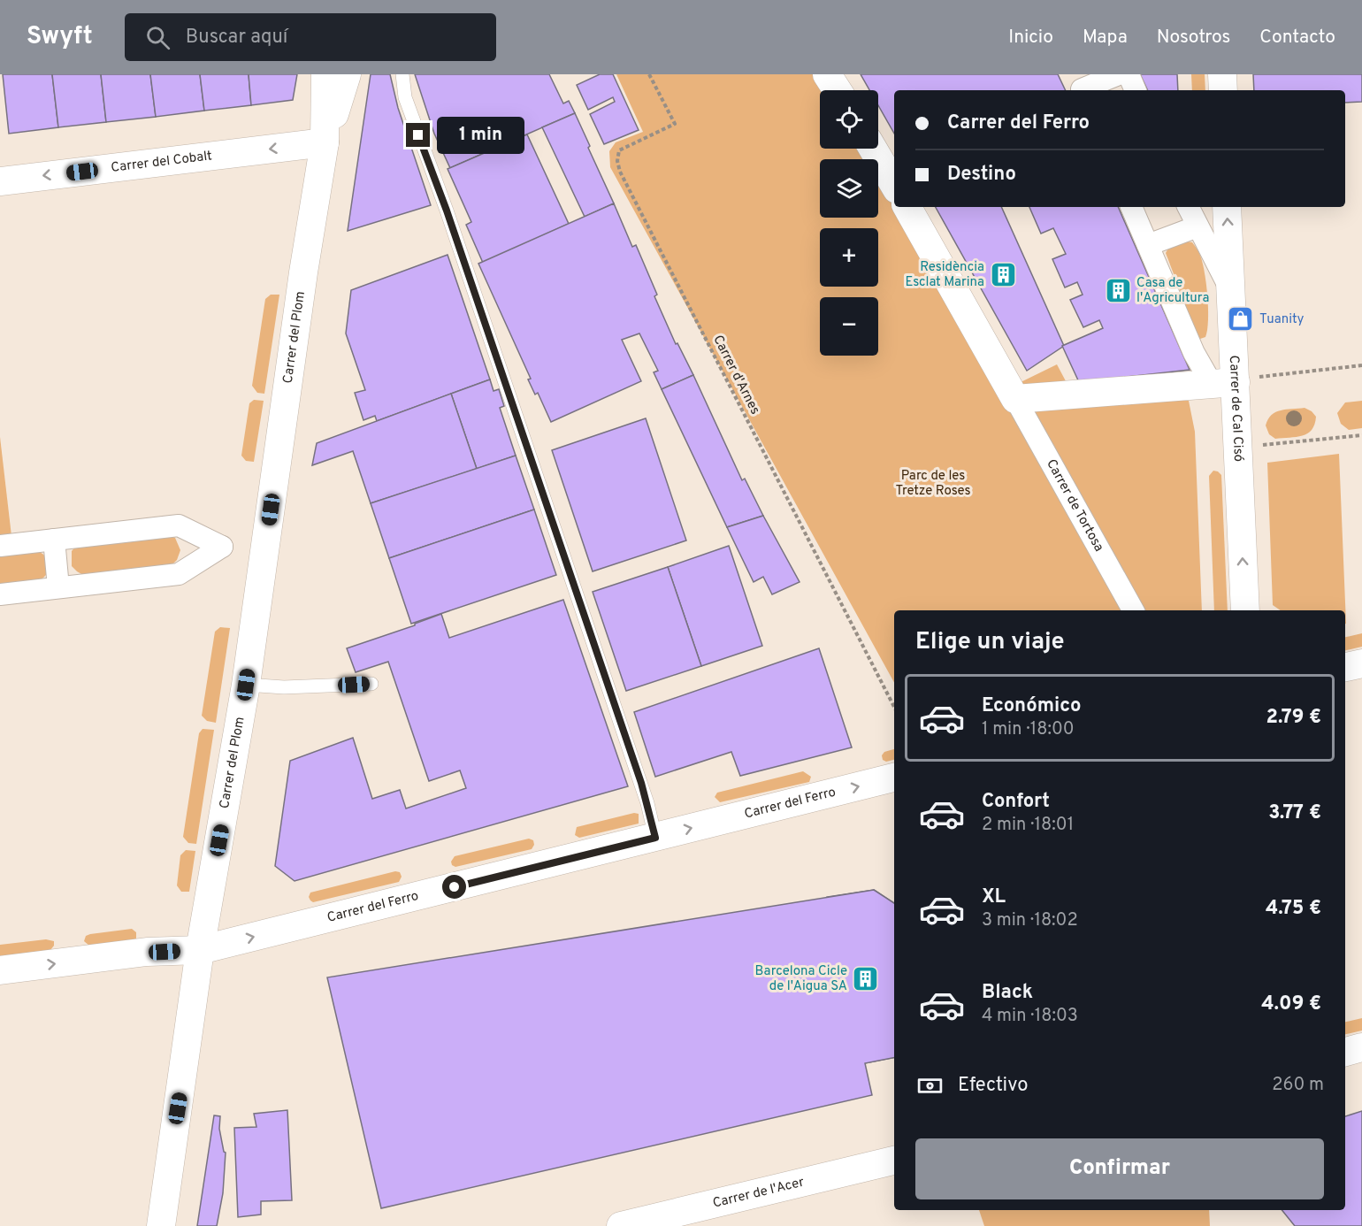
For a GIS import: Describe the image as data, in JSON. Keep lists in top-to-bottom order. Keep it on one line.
{"streets":{"street":["Carrer del Cobalt","Carrer del Plom","Carrer de Cal Cisó","Carrer de Tortosa","Carrer del Ferro","Carrer de l'Acer"],"path":["Carrer d'Arnes"]},"crossings":[["Carrer del Cobalt","Carrer del Plom"],["Carrer del Plom","Carrer del Ferro"]],"one_way":["Carrer del Cobalt","Carrer del Ferro"],"parks":["Parc de les Tretze Roses"],"places":{"building":["Residència Esclat Marina","Casa de l'Agricultura","Barcelona Cicle de l'Aigua SA"],"shop":["Tuanity"]},"page":{"header":"Swyft","search":"Buscar aquí","nav":["Inicio","Mapa","Nosotros","Contacto"],"map_buttons":["+","−"],"banner":["Carrer del Ferro","Destino"],"bubble":"1 min","heading":"Elige un viaje","list":[{"name":"Económico","note":"1 min · 18:00","value":"2.79 €"},{"name":"Confort","note":"2 min · 18:01","value":"3.77 €"},{"name":"XL","note":"3 min · 18:02","value":"4.75 €"},{"name":"Black","note":"4 min · 18:03","value":"4.09 €"}],"pay":["Efectivo","260 m"],"buttons":"Confirmar"}}
